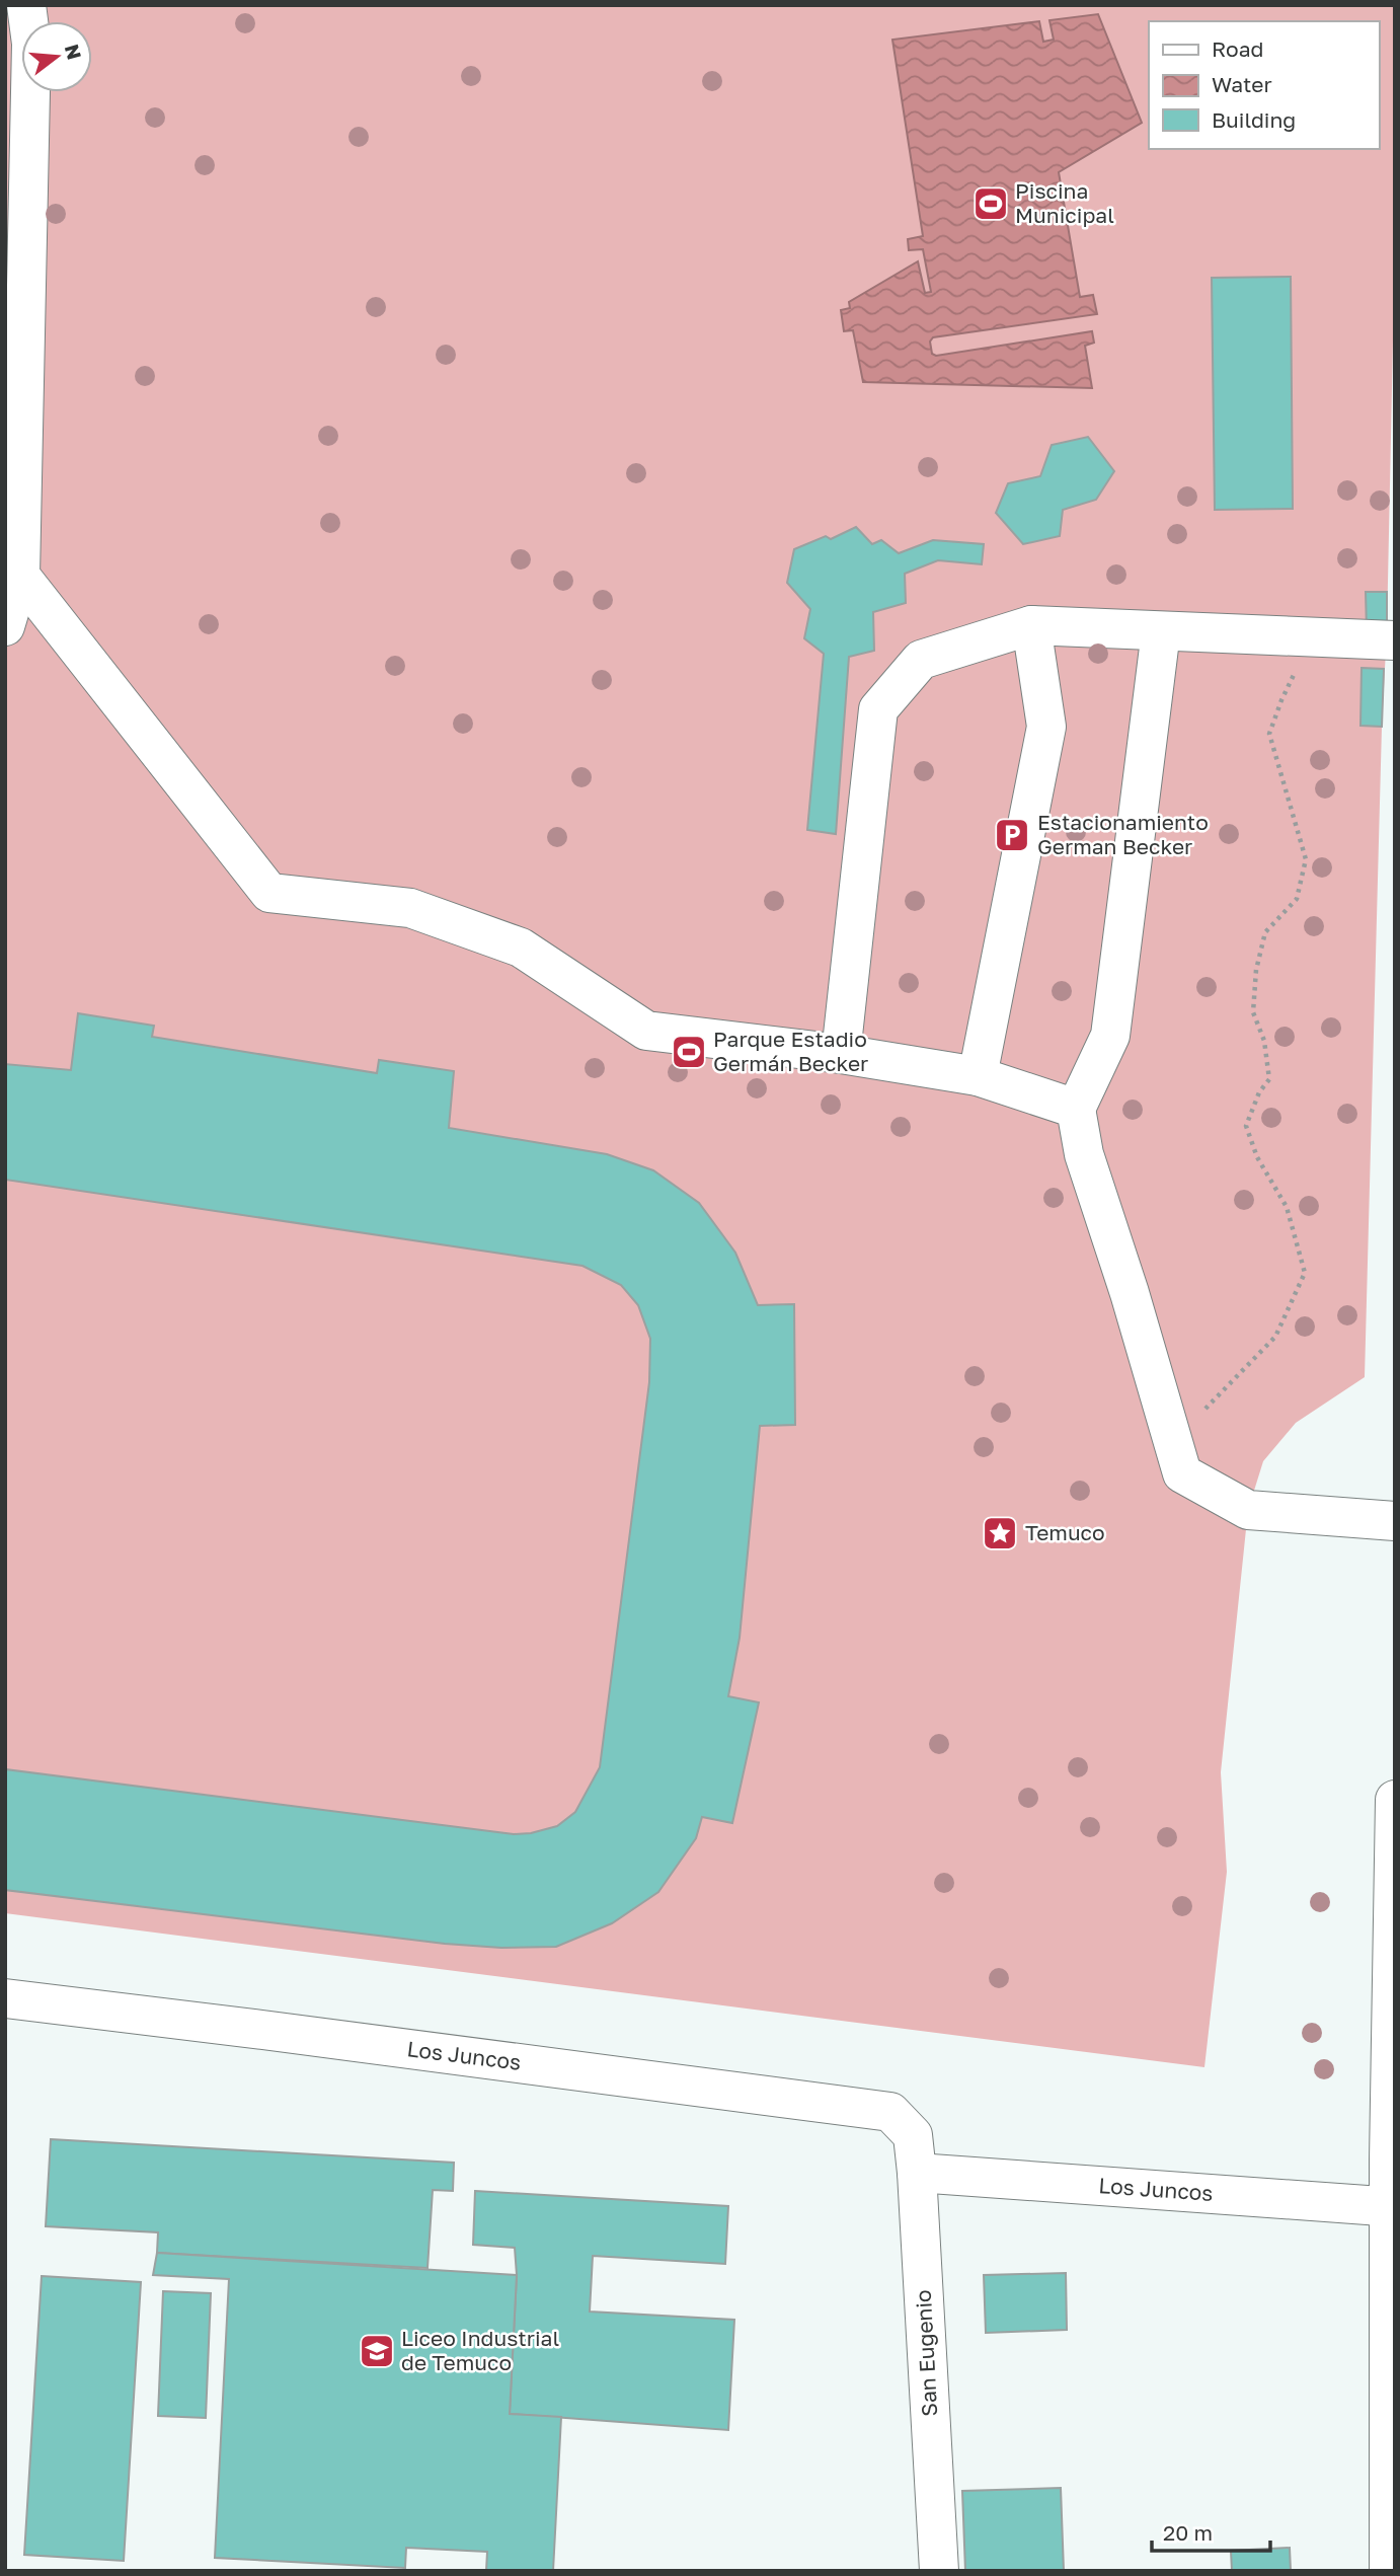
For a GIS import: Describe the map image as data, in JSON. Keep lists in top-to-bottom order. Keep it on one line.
{"streets":{"street":["Los Juncos","San Eugenio"]},"crossings":[["Los Juncos","San Eugenio"]],"places":{"sports":["Piscina Municipal","Parque Estadio Germán Becker"],"parking":["Estacionamiento German Becker"],"place":["Temuco"],"school or university":["Liceo Industrial de Temuco"]},"legend":["Road","Water","Building"],"scale_bar":"20 m","north":"right"}
